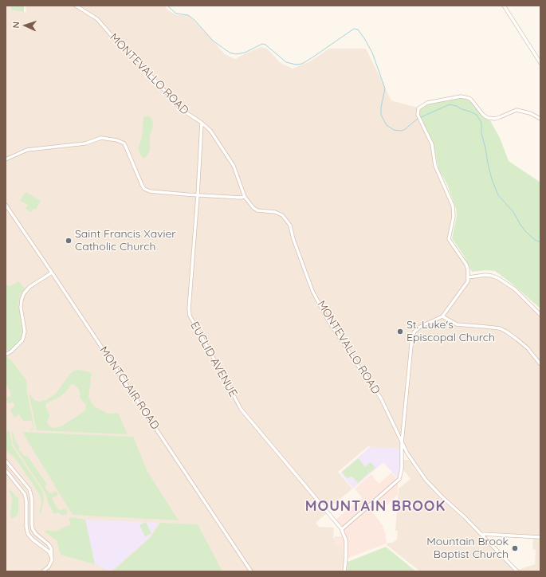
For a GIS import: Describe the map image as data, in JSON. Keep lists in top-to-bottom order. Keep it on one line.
{"streets":{"main road":["MONTEVALLO ROAD","EUCLID AVENUE","MONTCLAIR ROAD"]},"crossings":[["MONTEVALLO ROAD","EUCLID AVENUE"]],"districts":["MOUNTAIN BROOK"],"places":["Saint Francis Xavier Catholic Church","St. Luke's Episcopal Church","Mountain Brook Baptist Church"],"north":"left"}
